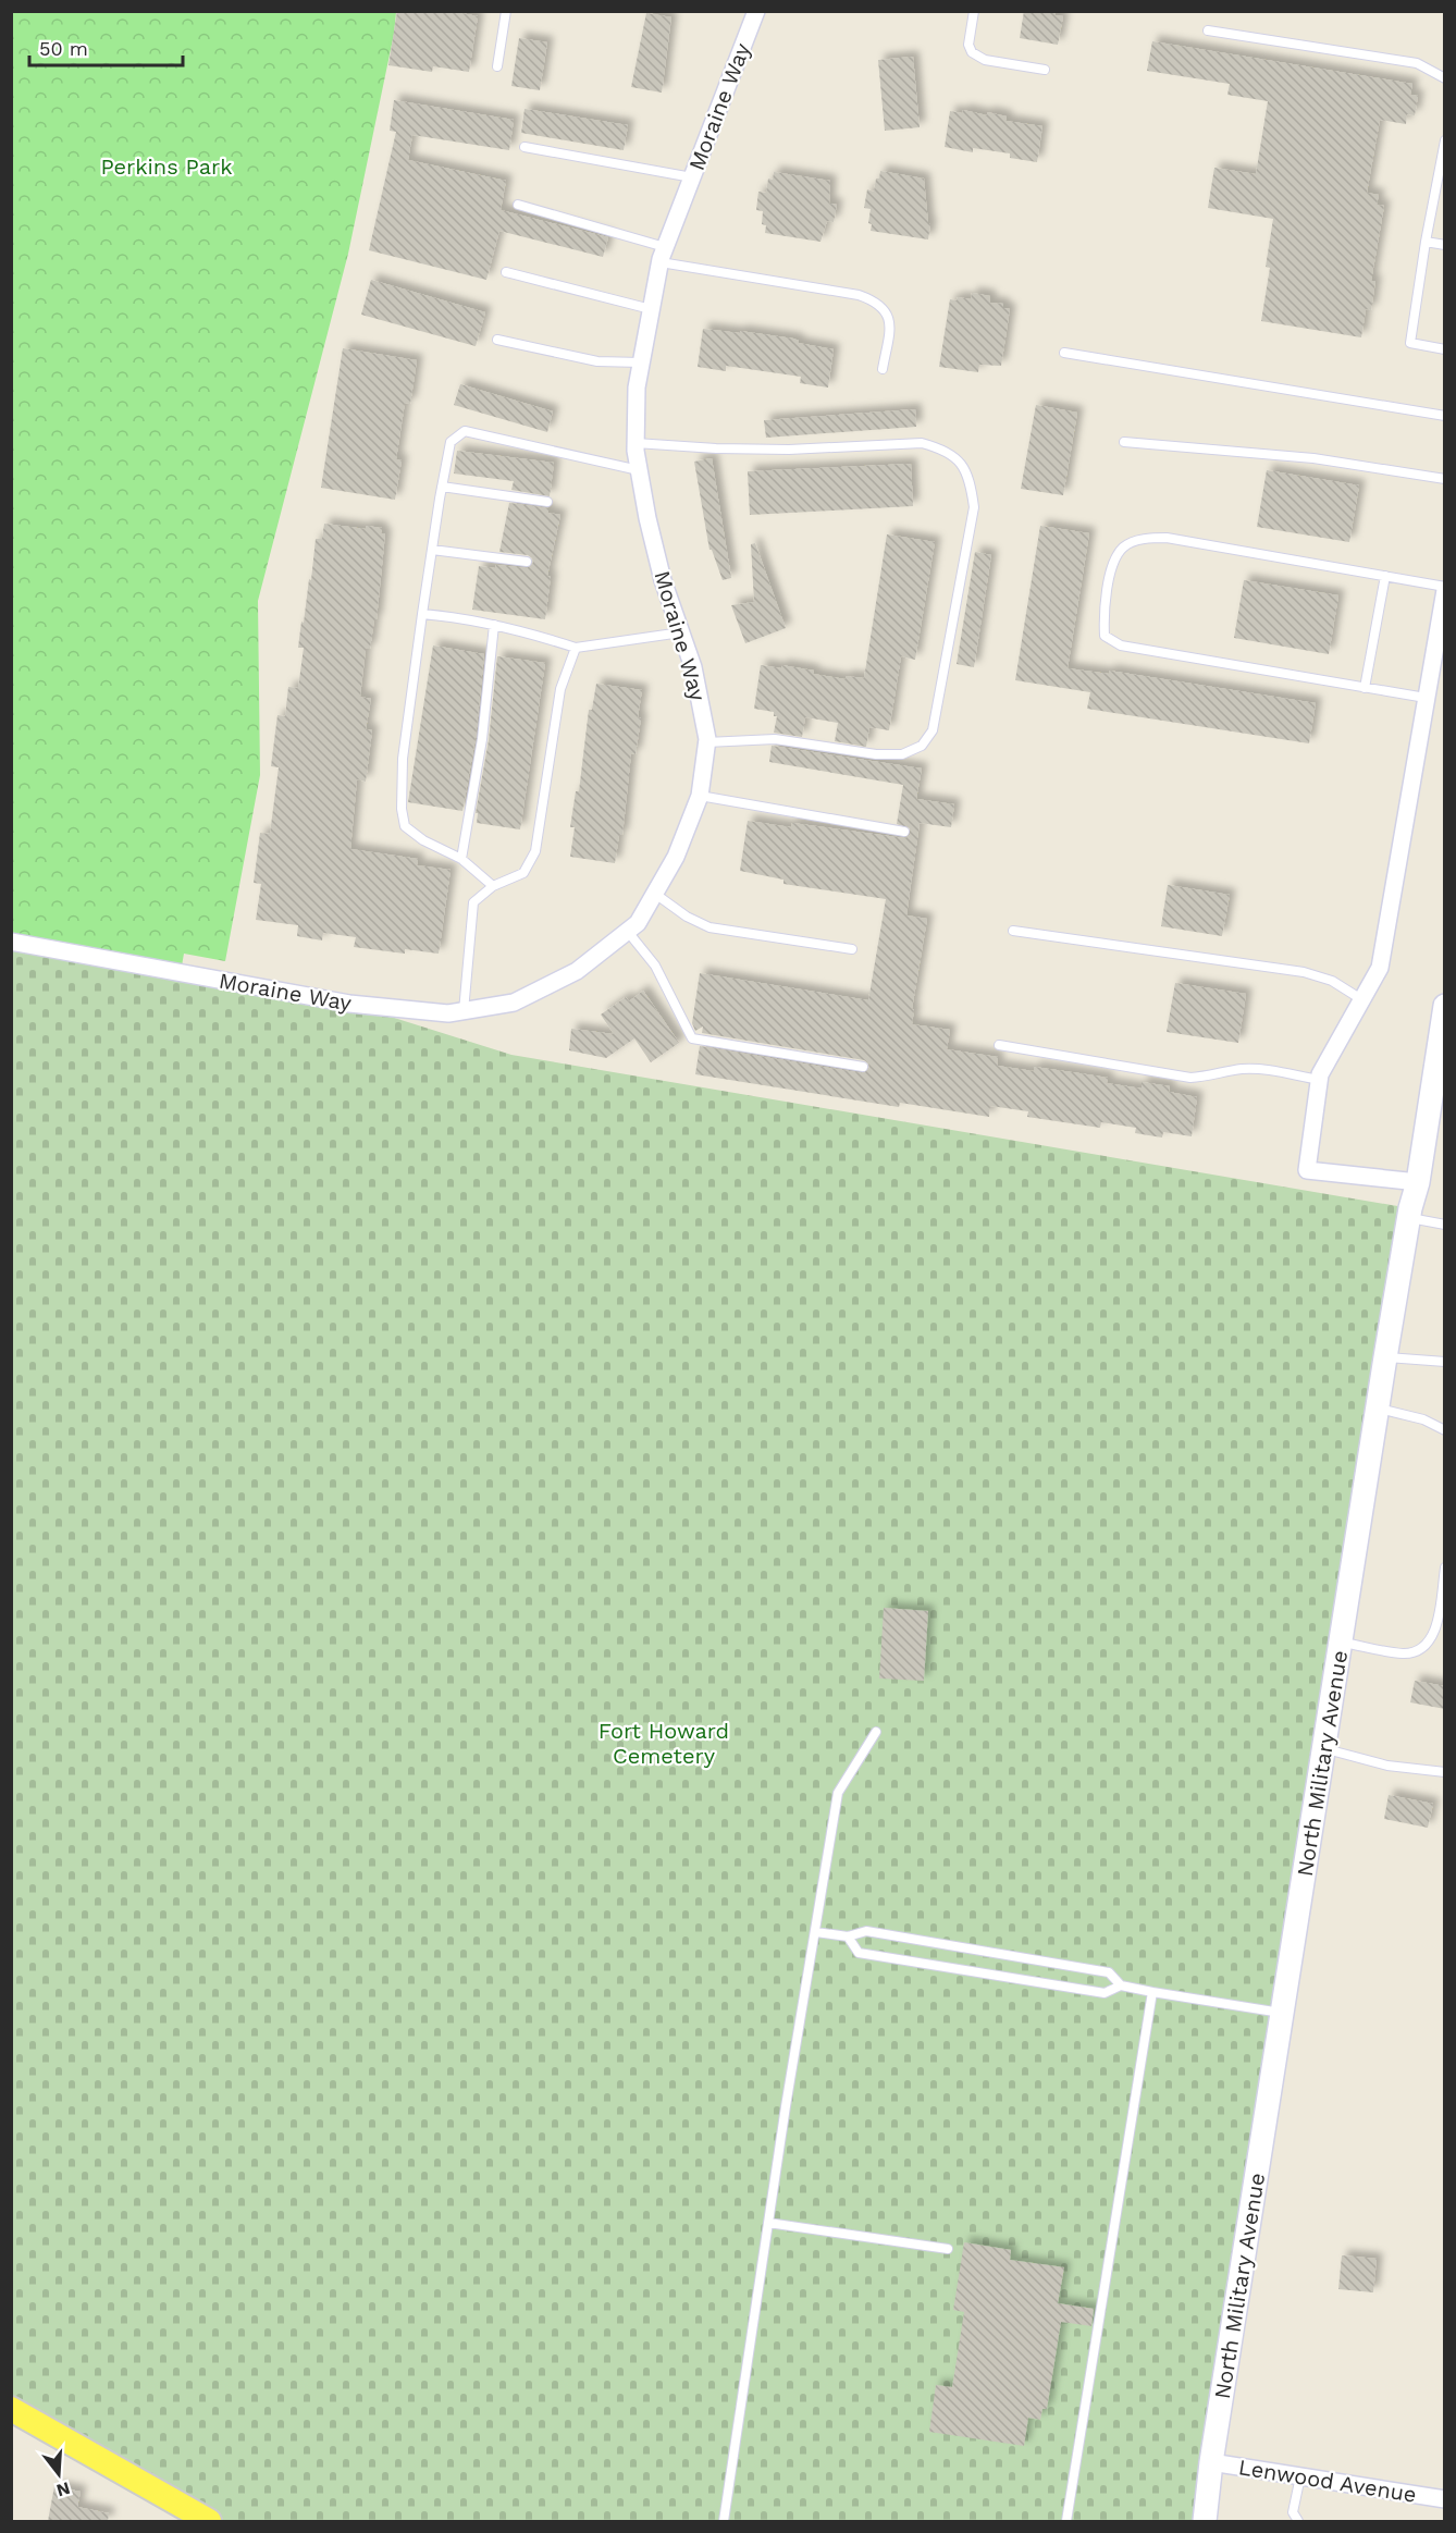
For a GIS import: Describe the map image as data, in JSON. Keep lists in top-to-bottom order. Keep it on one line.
{"streets":{"main road":["North Military Avenue"],"street":["Moraine Way","Lenwood Avenue"]},"crossings":[["North Military Avenue","Lenwood Avenue"]],"parks":["Perkins Park","Fort Howard Cemetery"],"scale_bar":"50 m","north":"bottom"}
